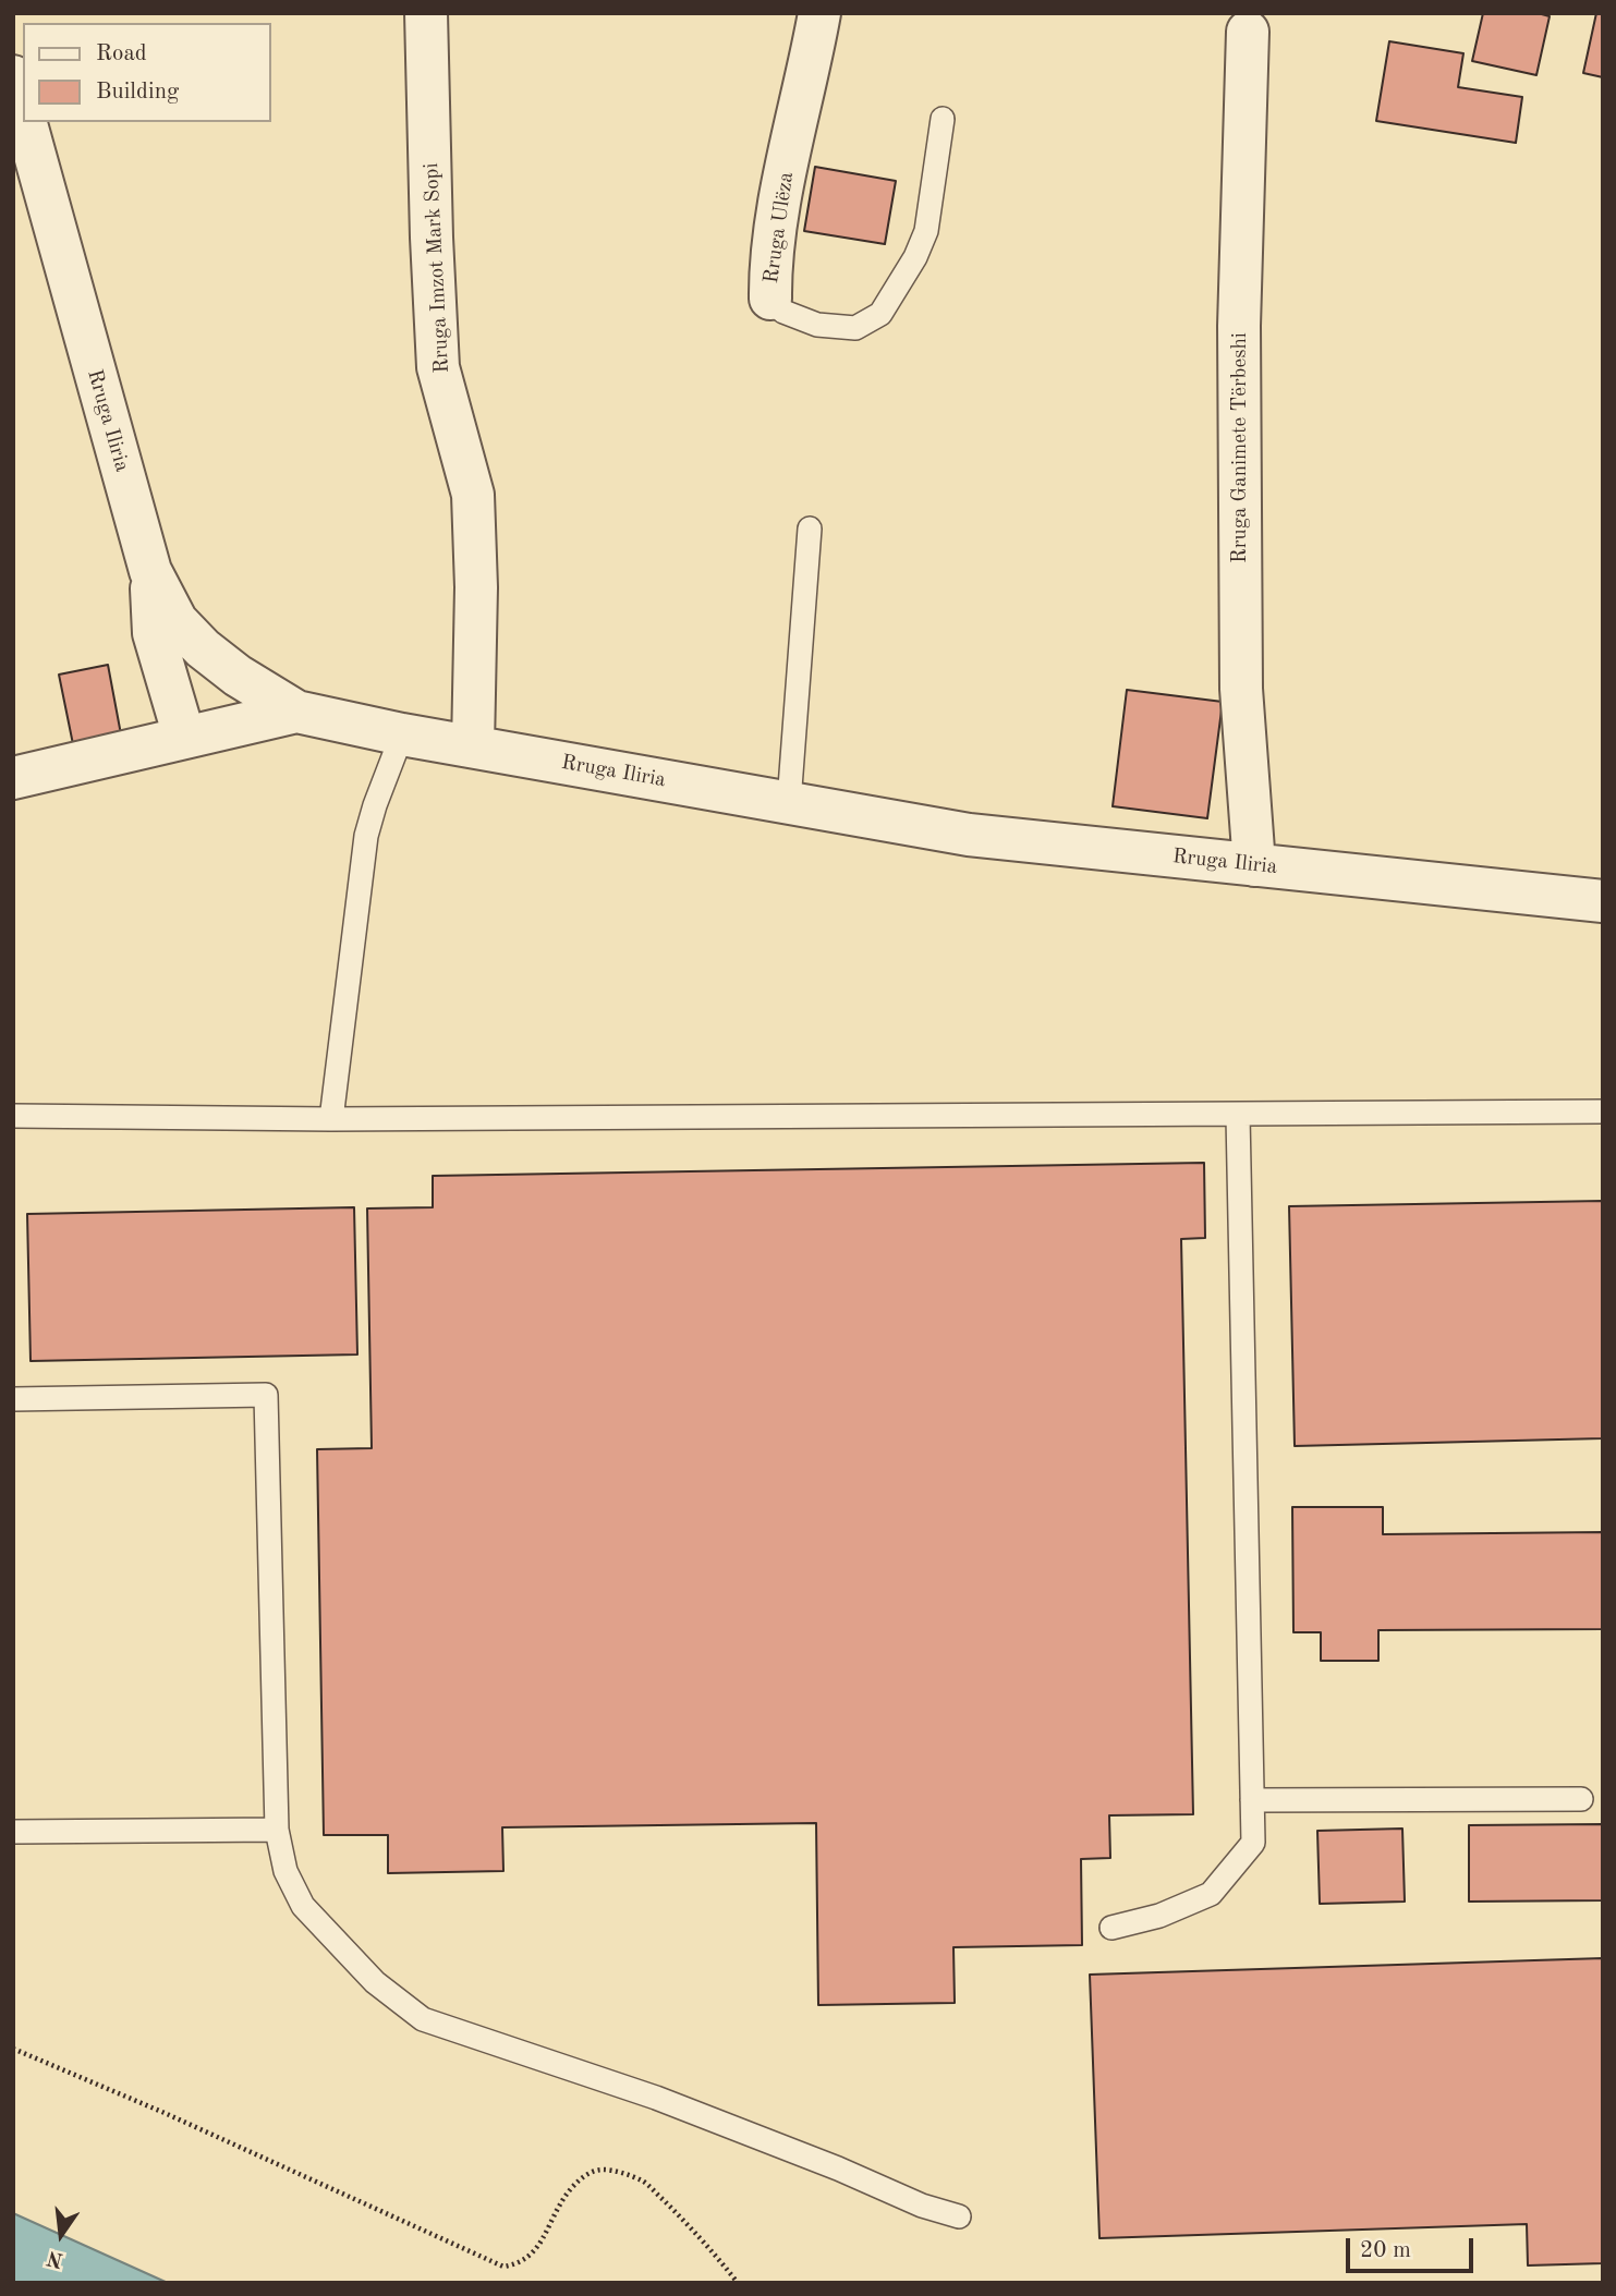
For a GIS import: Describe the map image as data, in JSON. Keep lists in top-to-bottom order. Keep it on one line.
{"streets":{"street":["Rruga Ulëza","Rruga Imzot Mark Sopi","Rruga Iliria","Rruga Ganimete Tërbeshi"]},"crossings":[["Rruga Imzot Mark Sopi","Rruga Iliria"],["Rruga Iliria","Rruga Ganimete Tërbeshi"]],"legend":["Road","Building"],"scale_bar":"20 m","north":"bottom"}
